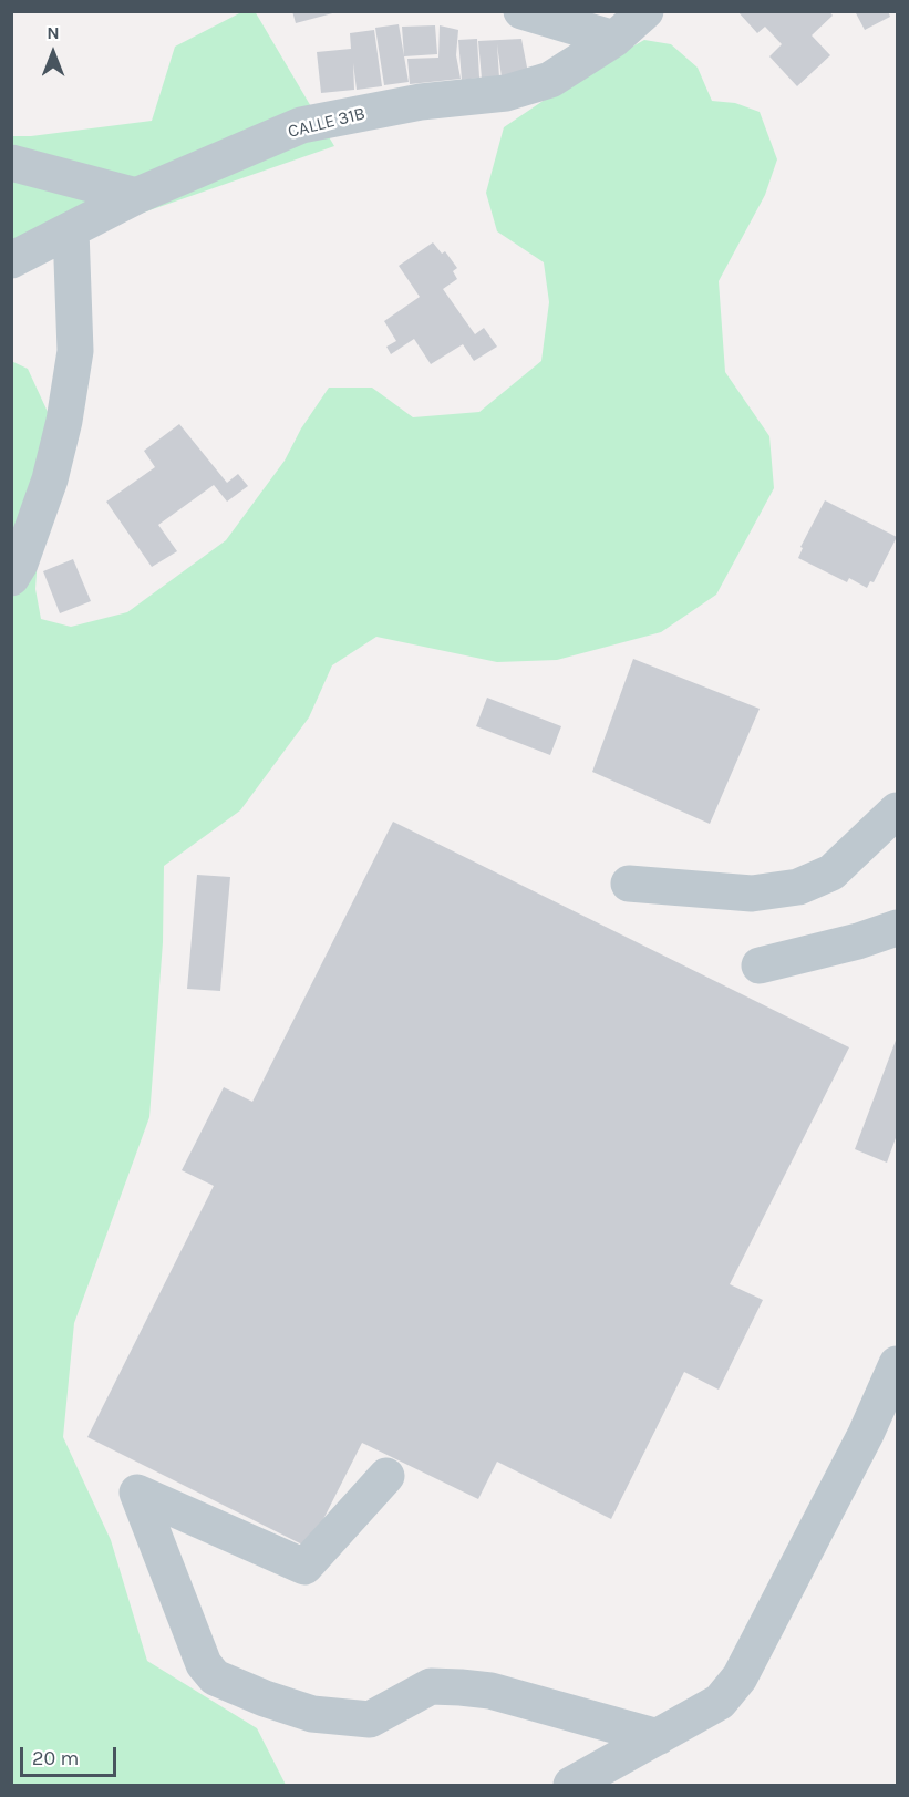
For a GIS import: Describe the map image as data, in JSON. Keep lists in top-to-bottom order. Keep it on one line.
{"streets":{"street":["CALLE 31B"]},"scale_bar":"20 m","north":"top"}
